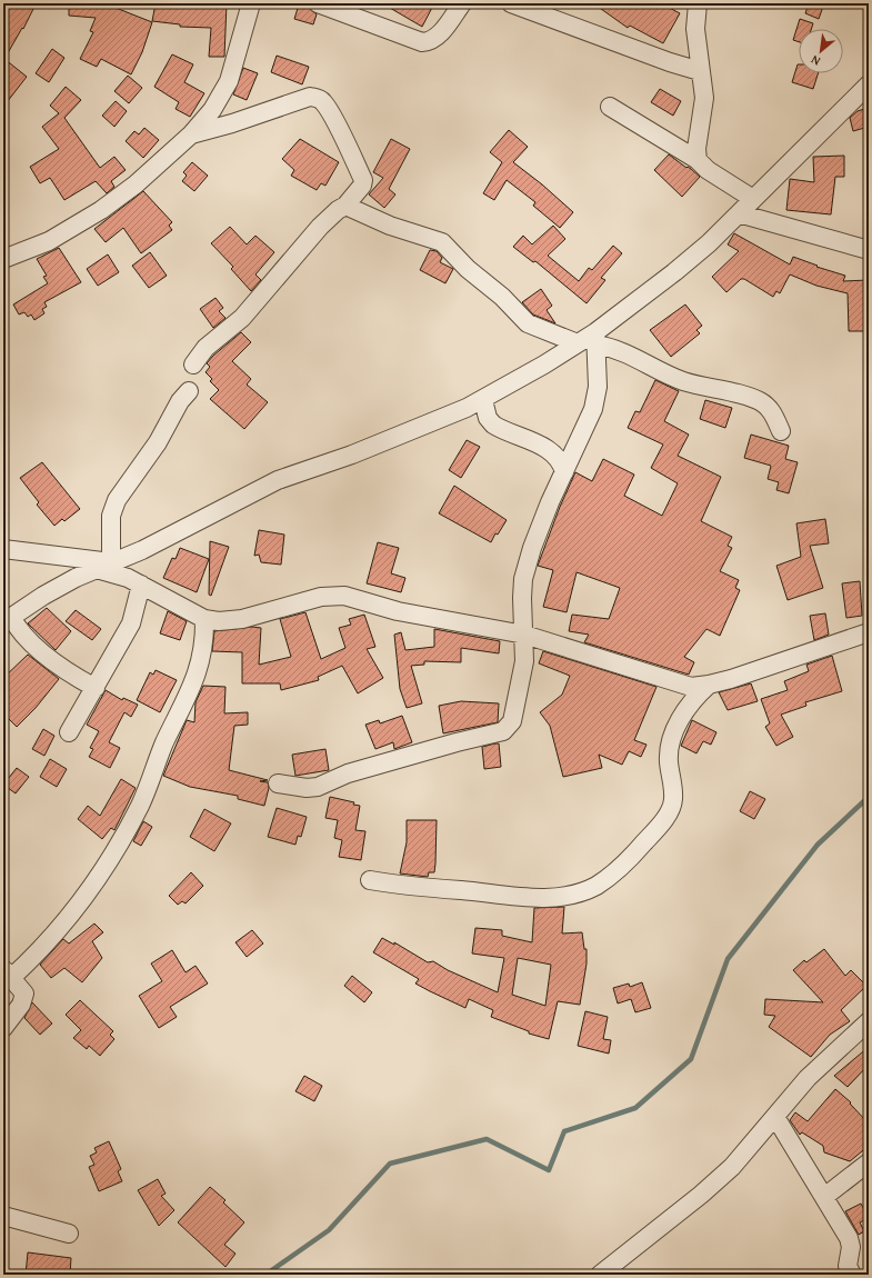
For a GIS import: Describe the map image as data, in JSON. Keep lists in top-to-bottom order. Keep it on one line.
{"north":"bottom left"}
